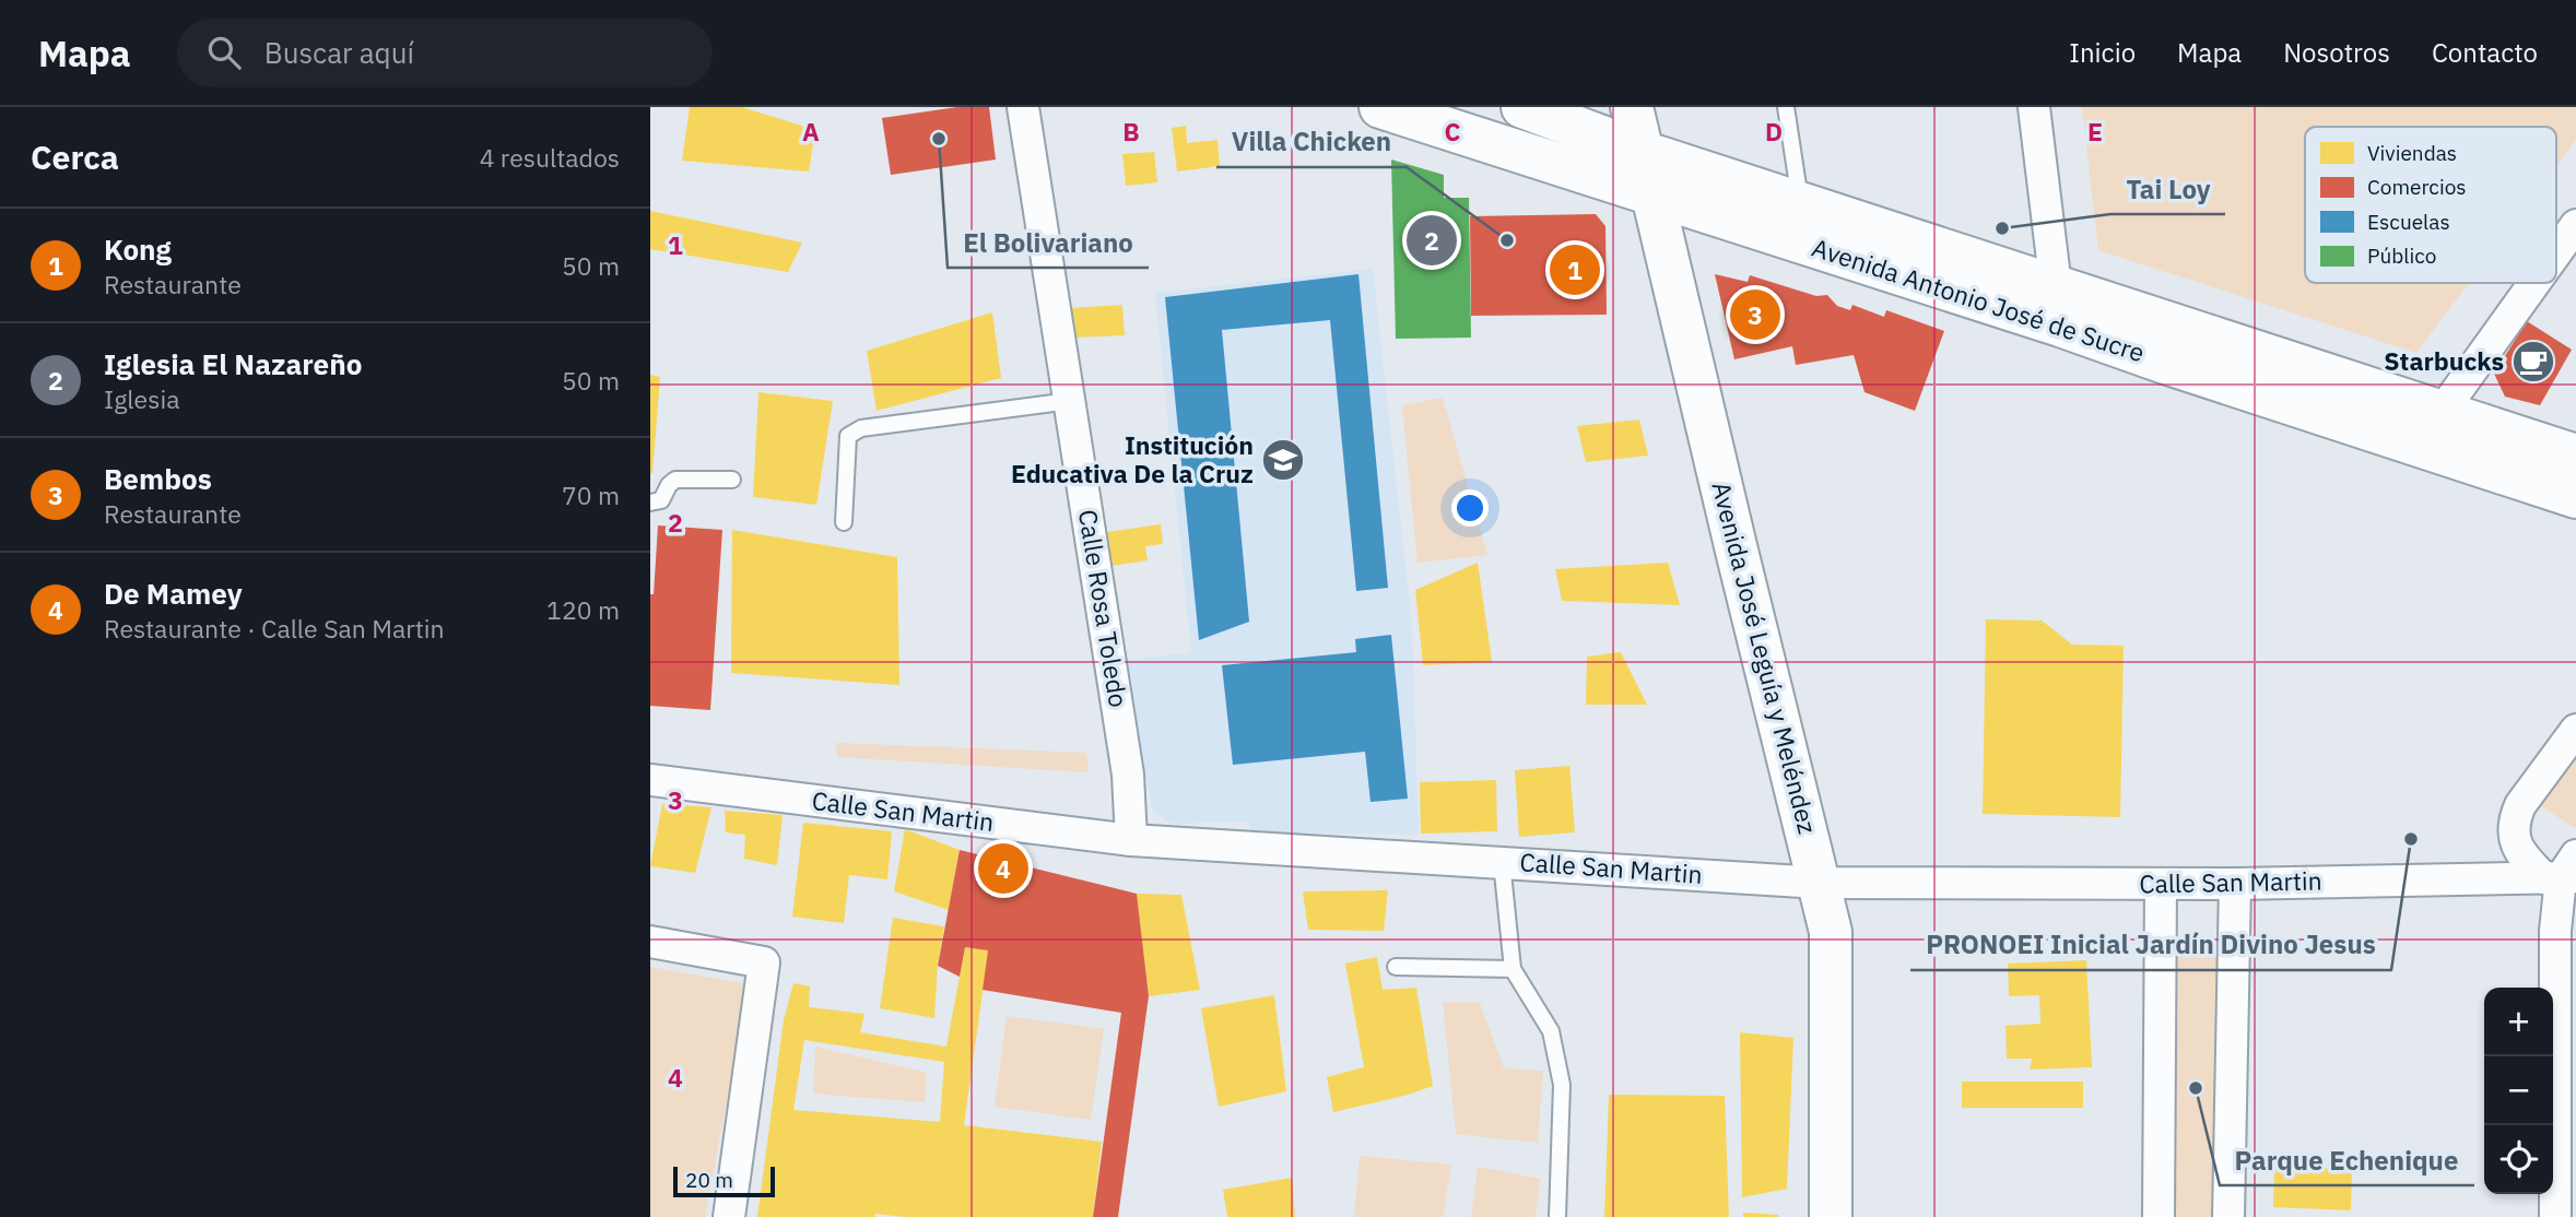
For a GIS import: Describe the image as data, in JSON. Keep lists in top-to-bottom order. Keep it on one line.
{"streets":{"main road":["Avenida Antonio José de Sucre","Avenida José Leguía y Meléndez"],"street":["Calle Rosa Toledo","Calle San Martin"]},"crossings":[["Avenida Antonio José de Sucre","Avenida José Leguía y Meléndez"],["Calle Rosa Toledo","Calle San Martin"],["Avenida José Leguía y Meléndez","Calle San Martin"]],"places":{"other":["El Bolivariano","Tai Loy","Villa Chicken","PRONOEI Inicial Jardín Divino Jesus","Parque Echenique"],"cafe":["Starbucks"],"school or university":["Institución Educativa De la Cruz"]},"legend":["Viviendas","Comercios","Escuelas","Público"],"scale_bar":"20 m","page":{"header":"Mapa","search":"Buscar aquí","nav":["Inicio","Mapa","Nosotros","Contacto"],"heading":["Cerca","4 resultados"],"list":[{"mark":"1","name":"Kong","note":"Restaurante","value":"50 m"},{"mark":"2","name":"Iglesia El Nazareño","note":"Iglesia","value":"50 m"},{"mark":"3","name":"Bembos","note":"Restaurante","value":"70 m"},{"mark":"4","name":"De Mamey","note":"Restaurante · Calle San Martin","value":"120 m"}],"pins":["2","1","3","4"],"map_buttons":["+","−"],"scale":"20 m"},"grid":{"columns":["A","B","C","D","E"],"rows":["1","2","3","4"]}}
